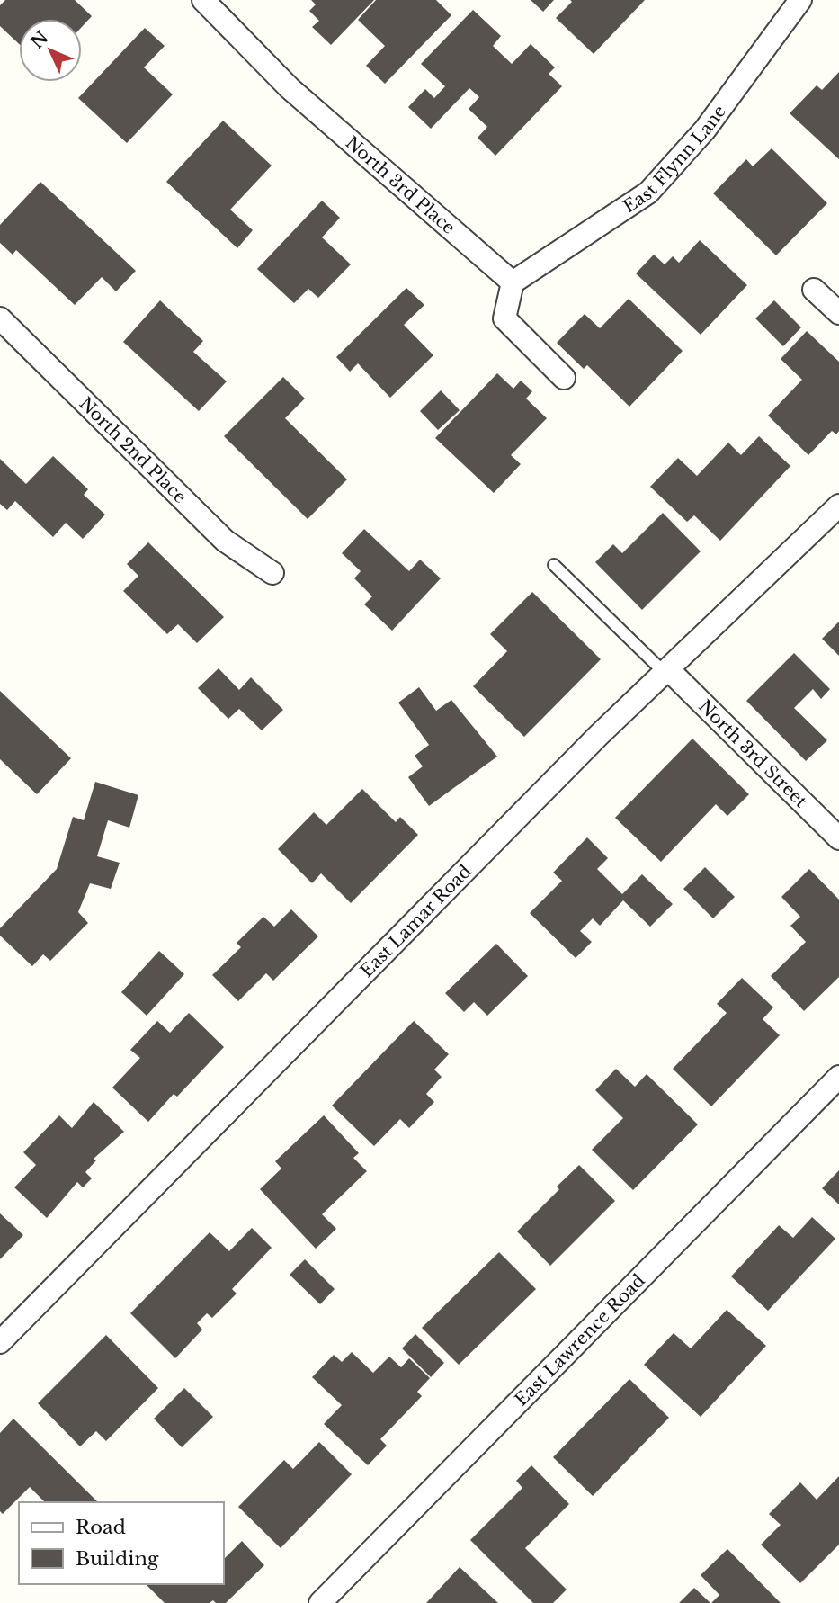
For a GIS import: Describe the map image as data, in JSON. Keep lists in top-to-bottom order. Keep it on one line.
{"streets":{"street":["East Flynn Lane","North 3rd Place","North 2nd Place","North 3rd Street","East Lamar Road","East Lawrence Road"]},"crossings":[["East Flynn Lane","North 3rd Place"],["North 3rd Street","East Lamar Road"]],"legend":["Road","Building"],"north":"top left"}
